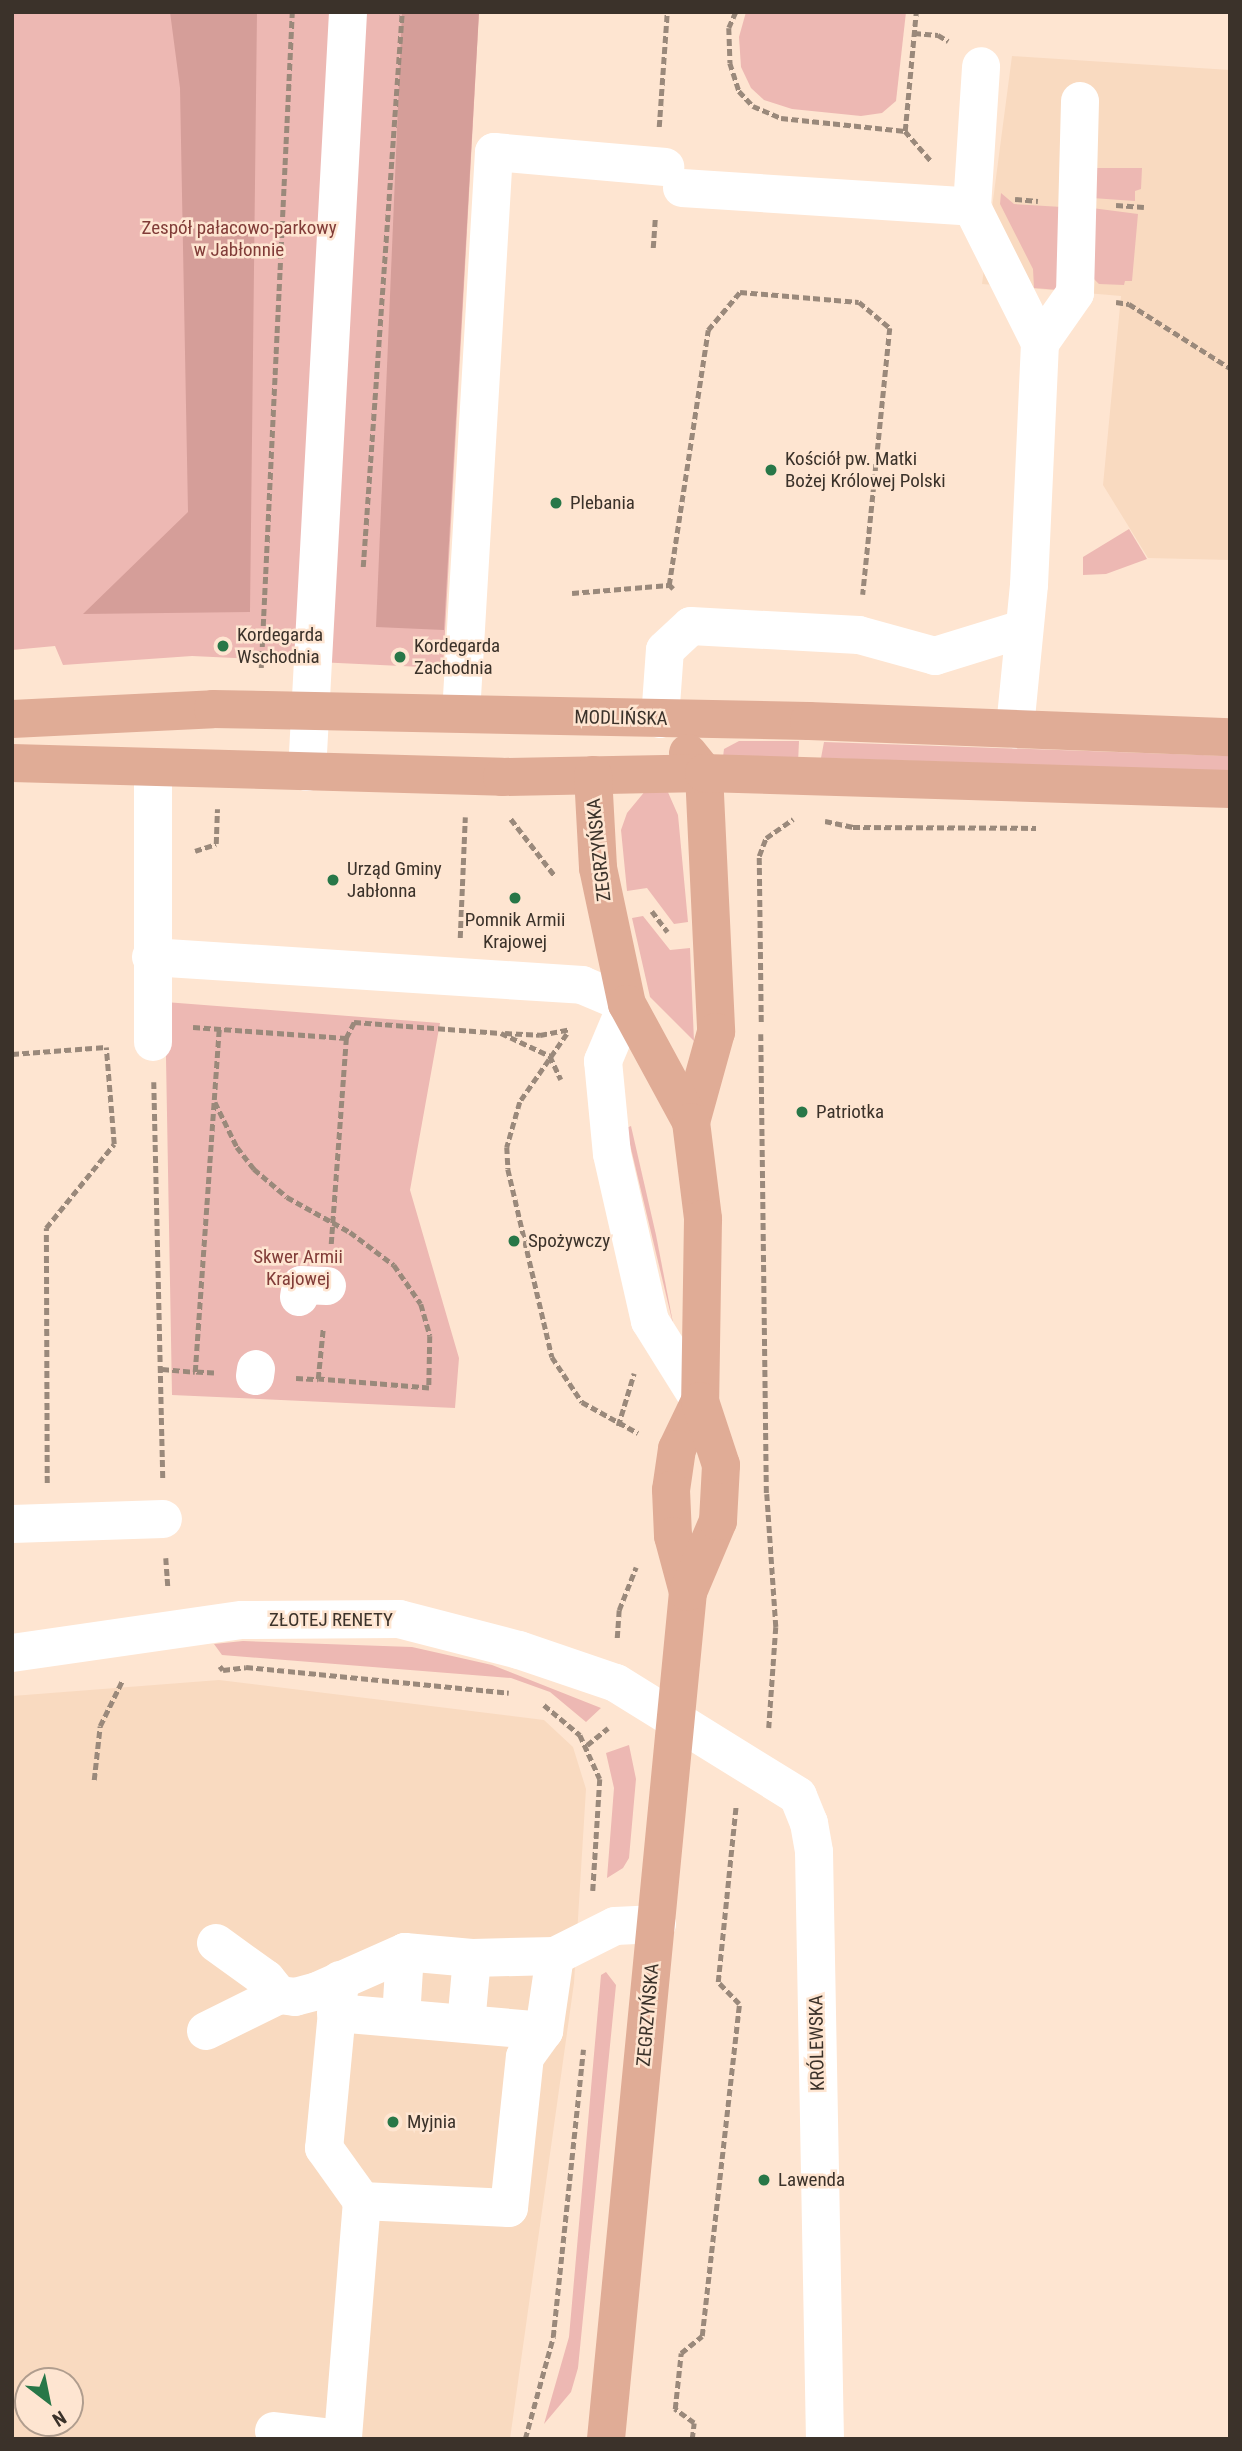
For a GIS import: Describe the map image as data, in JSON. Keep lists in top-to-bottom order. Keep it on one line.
{"streets":{"main road":["MODLIŃSKA","ZEGRZYŃSKA"],"street":["ZŁOTEJ RENETY","KRÓLEWSKA"]},"crossings":[["MODLIŃSKA","ZEGRZYŃSKA"],["ZEGRZYŃSKA","ZŁOTEJ RENETY"],["ZEGRZYŃSKA","KRÓLEWSKA"],["ZŁOTEJ RENETY","KRÓLEWSKA"]],"parks":["Zespół pałacowo-parkowy w Jabłonnie","Skwer Armii Krajowej"],"places":["Kościół pw. Matki Bożej Królowej Polski","Plebania","Kordegarda Wschodnia","Kordegarda Zachodnia","Urząd Gminy Jabłonna","Pomnik Armii Krajowej","Patriotka","Spożywczy","Myjnia","Lawenda"],"north":"bottom right"}
